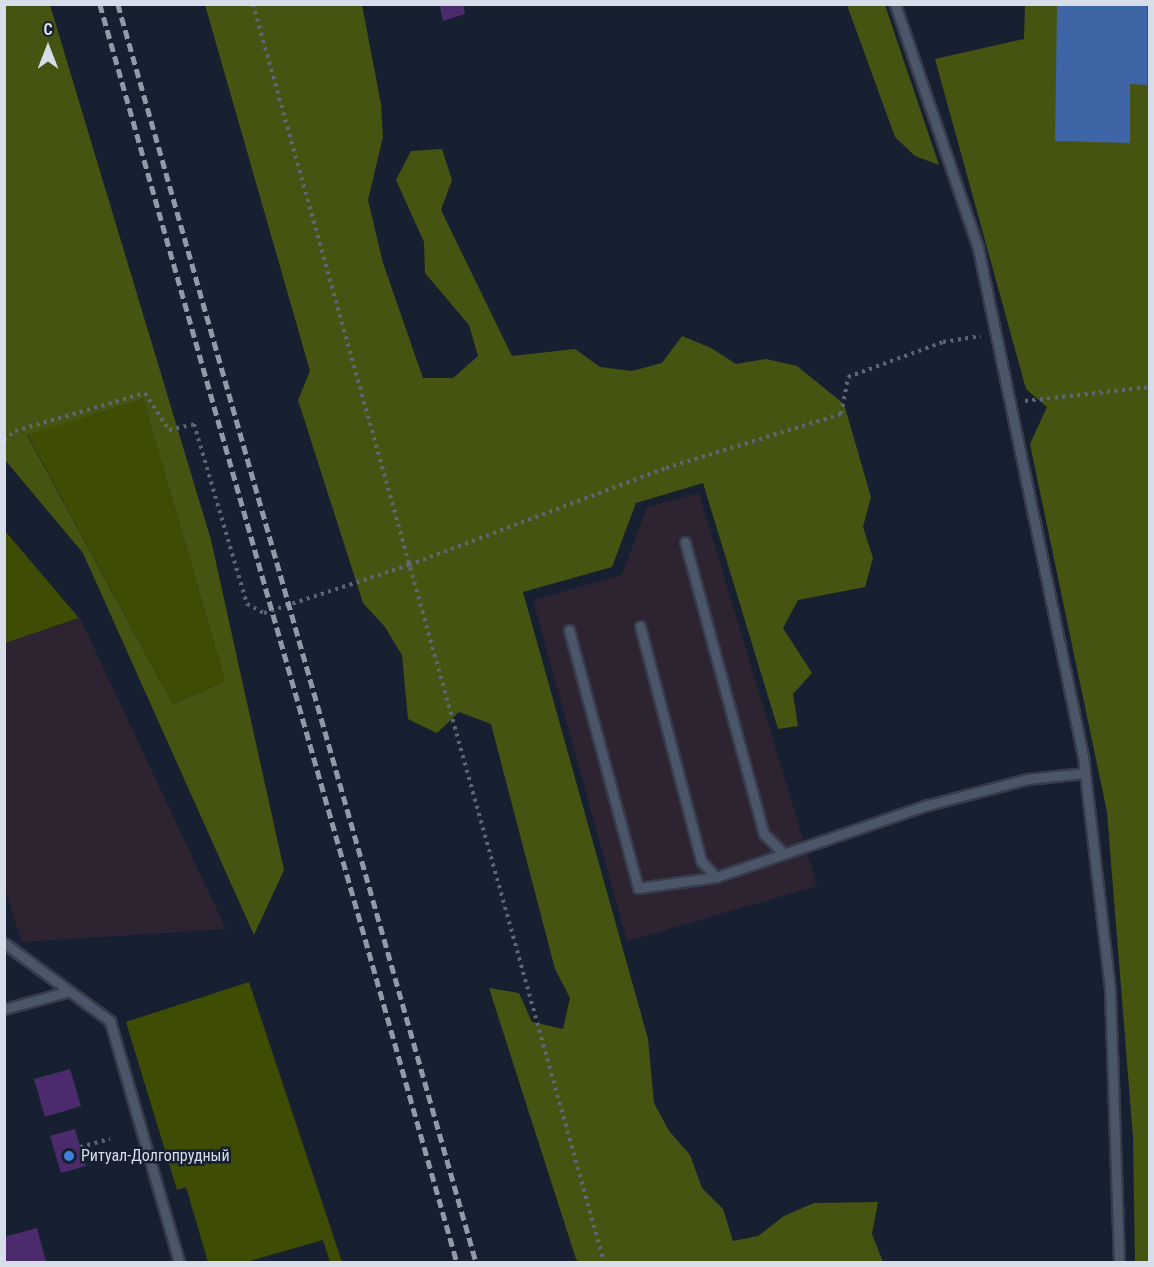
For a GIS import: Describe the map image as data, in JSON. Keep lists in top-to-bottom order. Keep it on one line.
{"places":["Ритуал-Долгопрудный"],"north":"top"}
